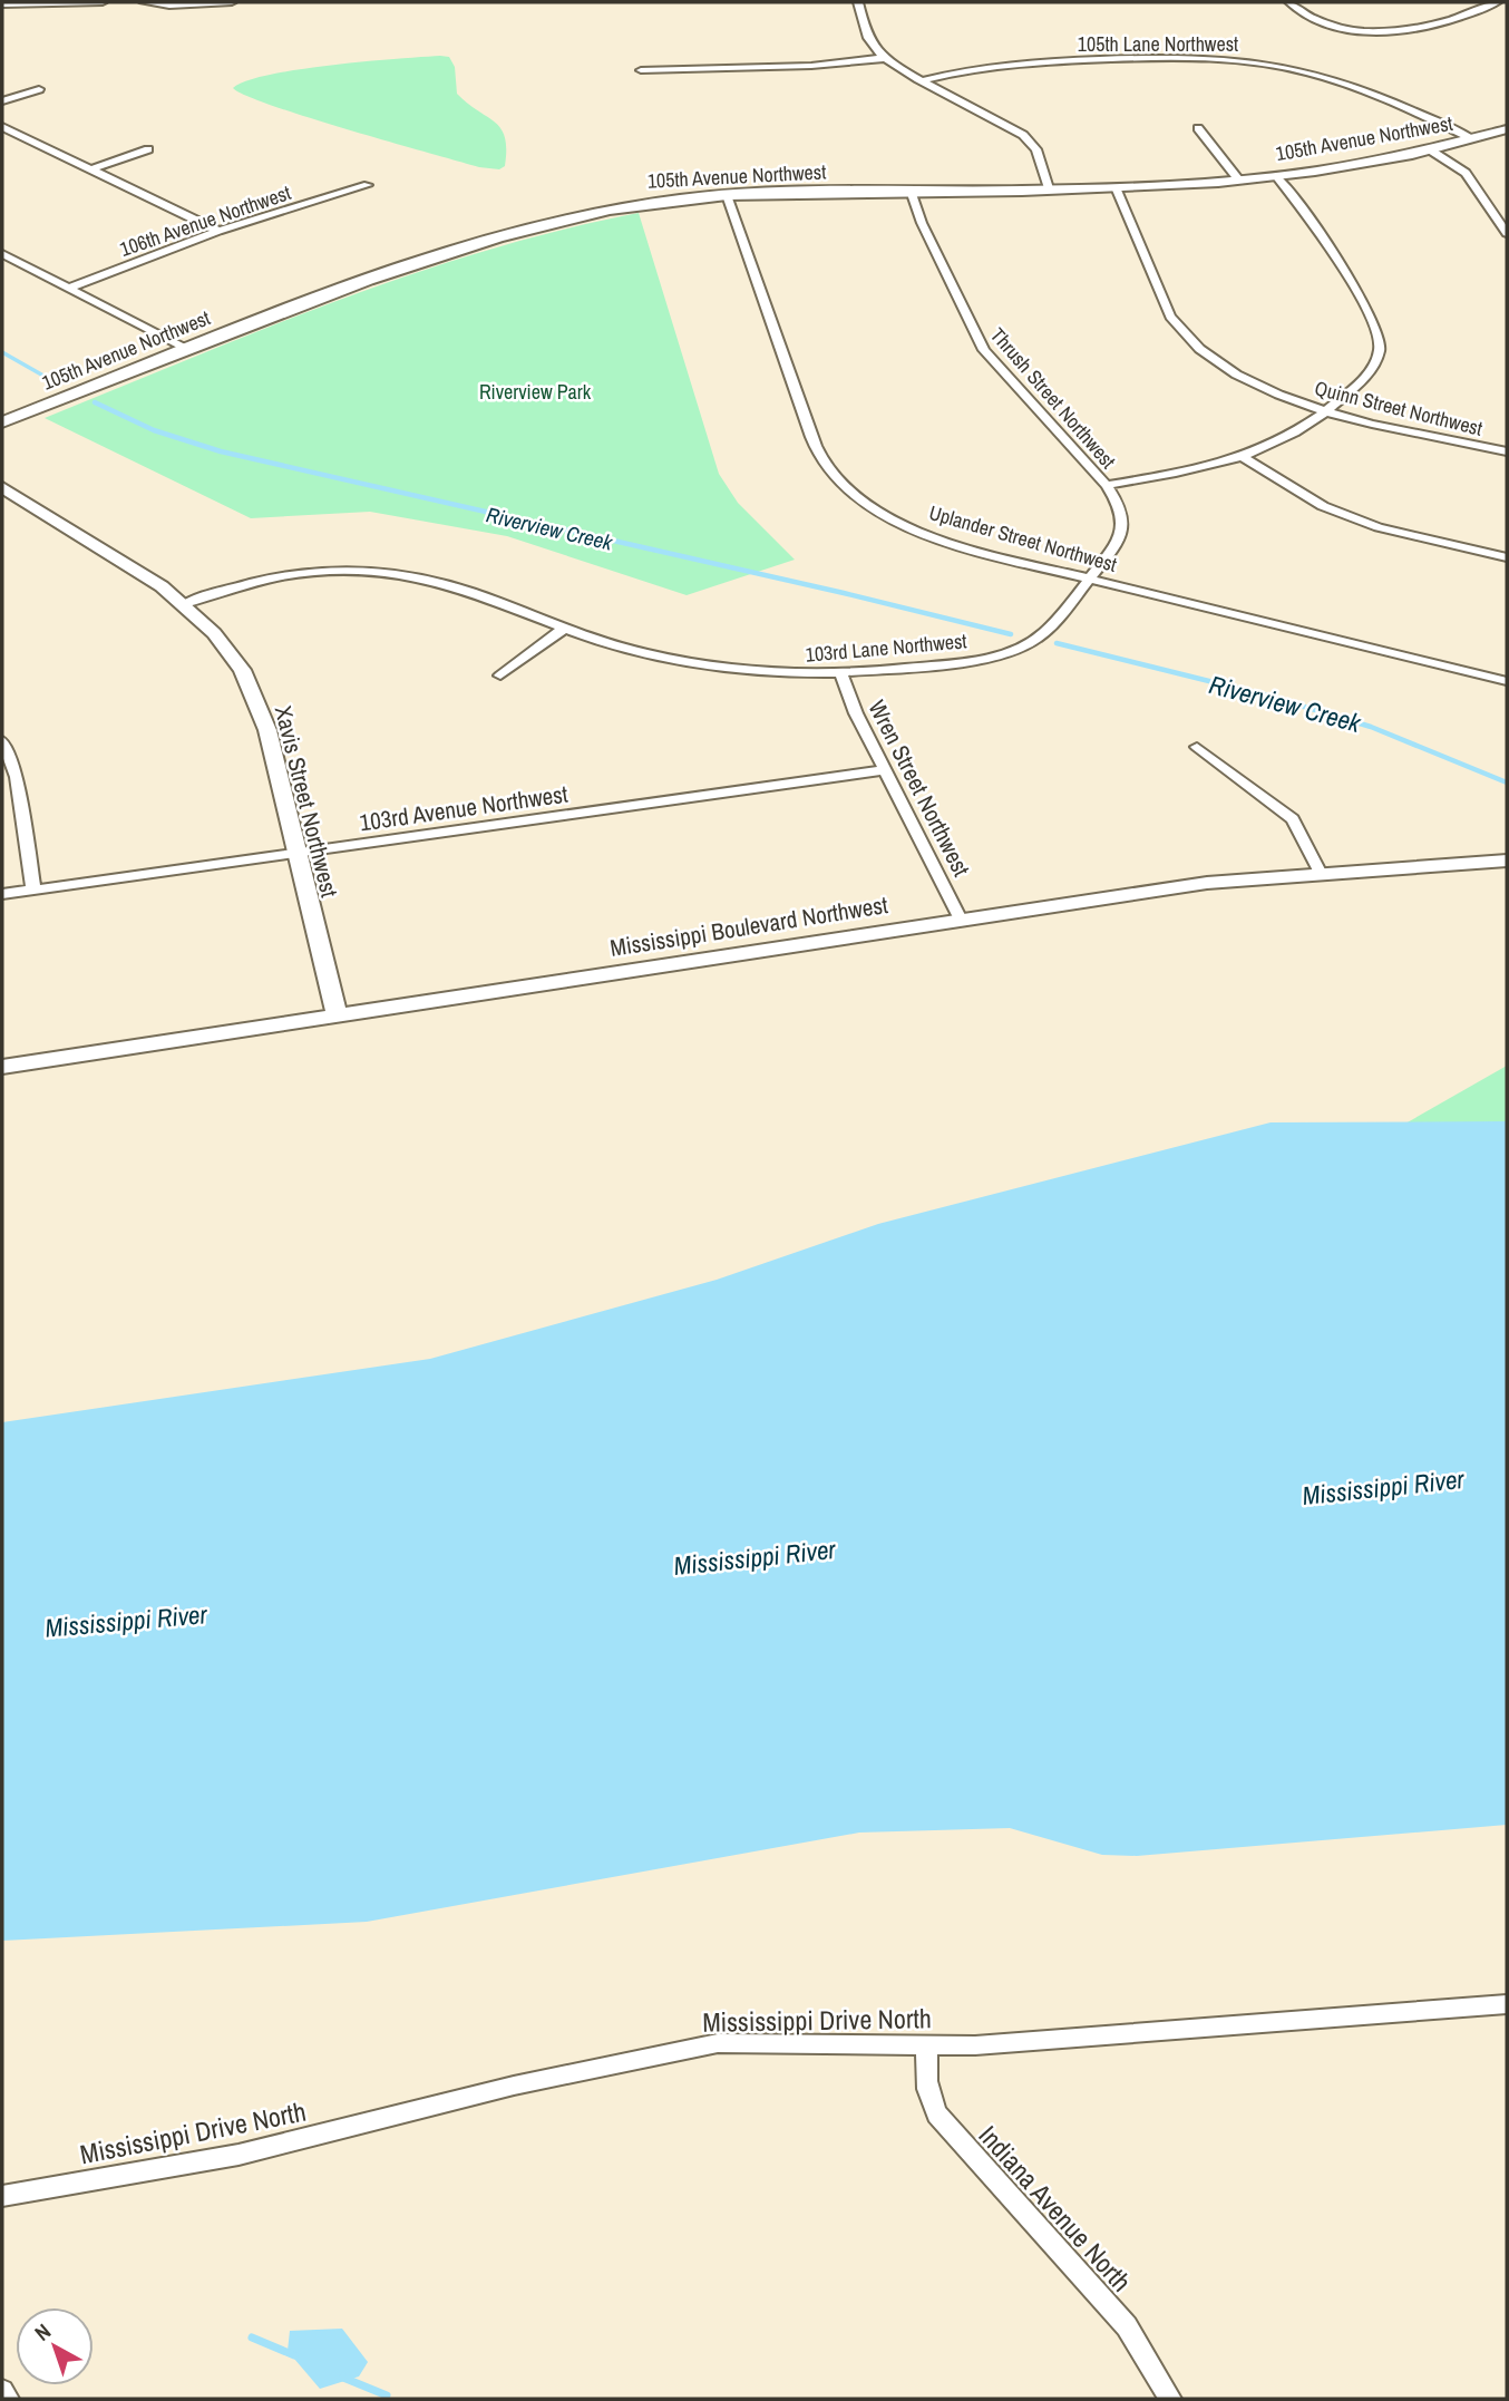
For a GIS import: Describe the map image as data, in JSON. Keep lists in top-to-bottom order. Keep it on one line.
{"streets":{"street":["105th Lane Northwest","105th Avenue Northwest","106th Avenue Northwest","Thrush Street Northwest","Quinn Street Northwest","Uplander Street Northwest","103rd Lane Northwest","Wren Street Northwest","Xavis Street Northwest","103rd Avenue Northwest","Mississippi Boulevard Northwest","Mississippi Drive North","Indiana Avenue North"]},"crossings":[["105th Lane Northwest","105th Avenue Northwest"],["105th Avenue Northwest","Thrush Street Northwest"],["105th Avenue Northwest","Quinn Street Northwest"],["105th Avenue Northwest","Uplander Street Northwest"],["Thrush Street Northwest","Uplander Street Northwest"],["Thrush Street Northwest","103rd Lane Northwest"],["Uplander Street Northwest","103rd Lane Northwest"],["103rd Lane Northwest","Wren Street Northwest"],["103rd Lane Northwest","Xavis Street Northwest"],["Wren Street Northwest","103rd Avenue Northwest"],["Wren Street Northwest","Mississippi Boulevard Northwest"],["Xavis Street Northwest","103rd Avenue Northwest"],["Xavis Street Northwest","Mississippi Boulevard Northwest"],["Mississippi Drive North","Indiana Avenue North"]],"water":["Riverview Creek","Mississippi River"],"parks":["Riverview Park"],"north":"top left"}
